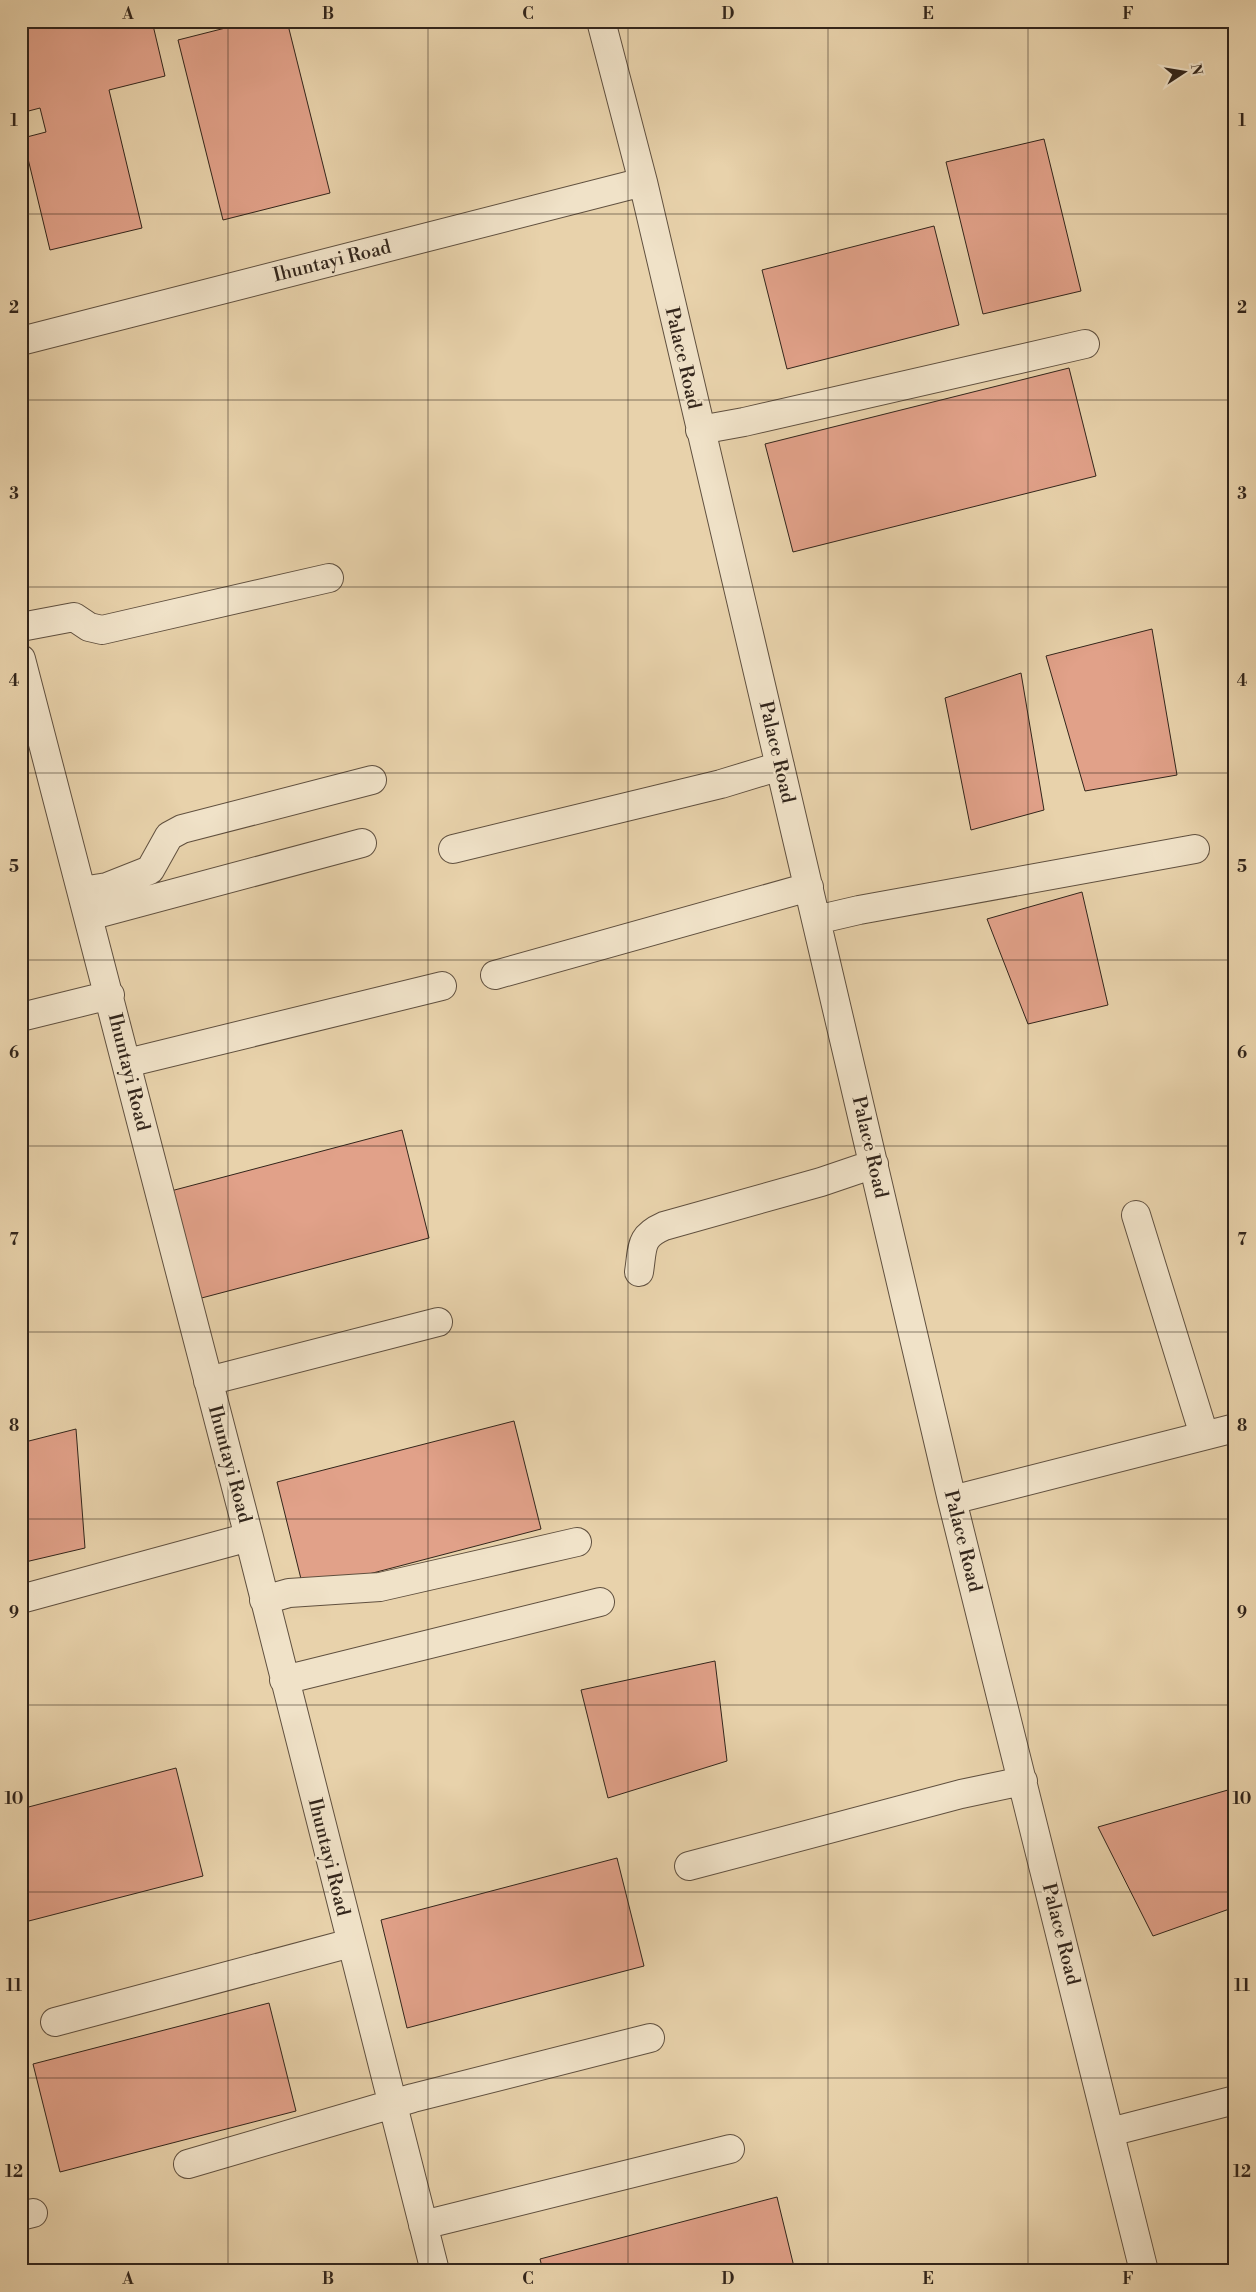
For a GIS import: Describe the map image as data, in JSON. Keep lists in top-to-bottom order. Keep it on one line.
{"streets":{"street":["Ihuntayi Road","Palace Road"]},"crossings":[["Ihuntayi Road","Palace Road"]],"north":"right","grid":{"columns":["A","B","C","D","E","F"],"rows":["1","2","3","4","5","6","7","8","9","10","11","12"]}}
